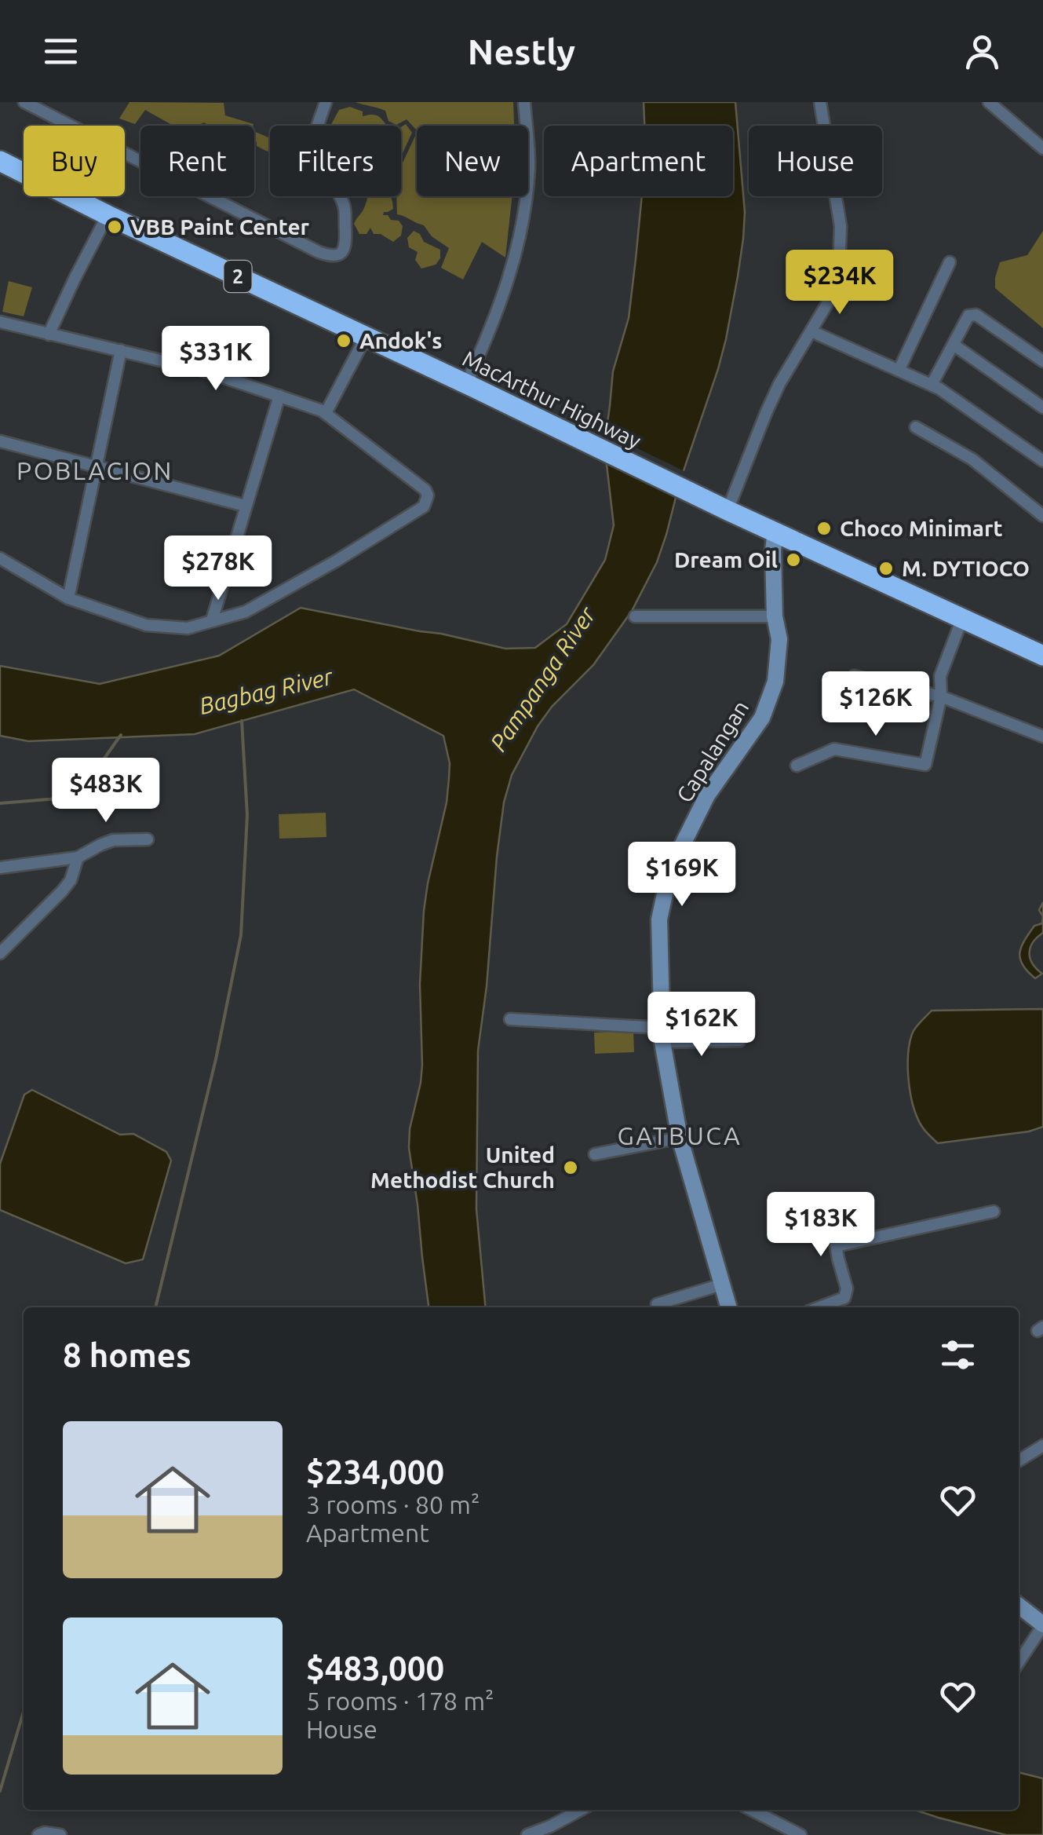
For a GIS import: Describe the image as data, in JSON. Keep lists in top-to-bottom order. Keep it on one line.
{"streets":{"highway":["2","MacArthur Highway"],"street":["Capalangan"]},"crossings":[["MacArthur Highway","Capalangan"]],"districts":["POBLACION","GATBUCA"],"water":["Pampanga River","Bagbag River"],"places":["VBB Paint Center","Andok's","Choco Minimart","Dream Oil","M. DYTIOCO","United Methodist Church"],"page":{"header":"Nestly","chip":["Buy","Rent","Filters","New","Apartment","House"],"price":["$234K","$331K","$278K","$126K","$483K","$169K","$162K","$183K"],"heading":"8 homes","list":[{"name":"$234,000","note":"3 rooms · 80 m² · Apartment"},{"name":"$483,000","note":"5 rooms · 178 m² · House"}]}}
